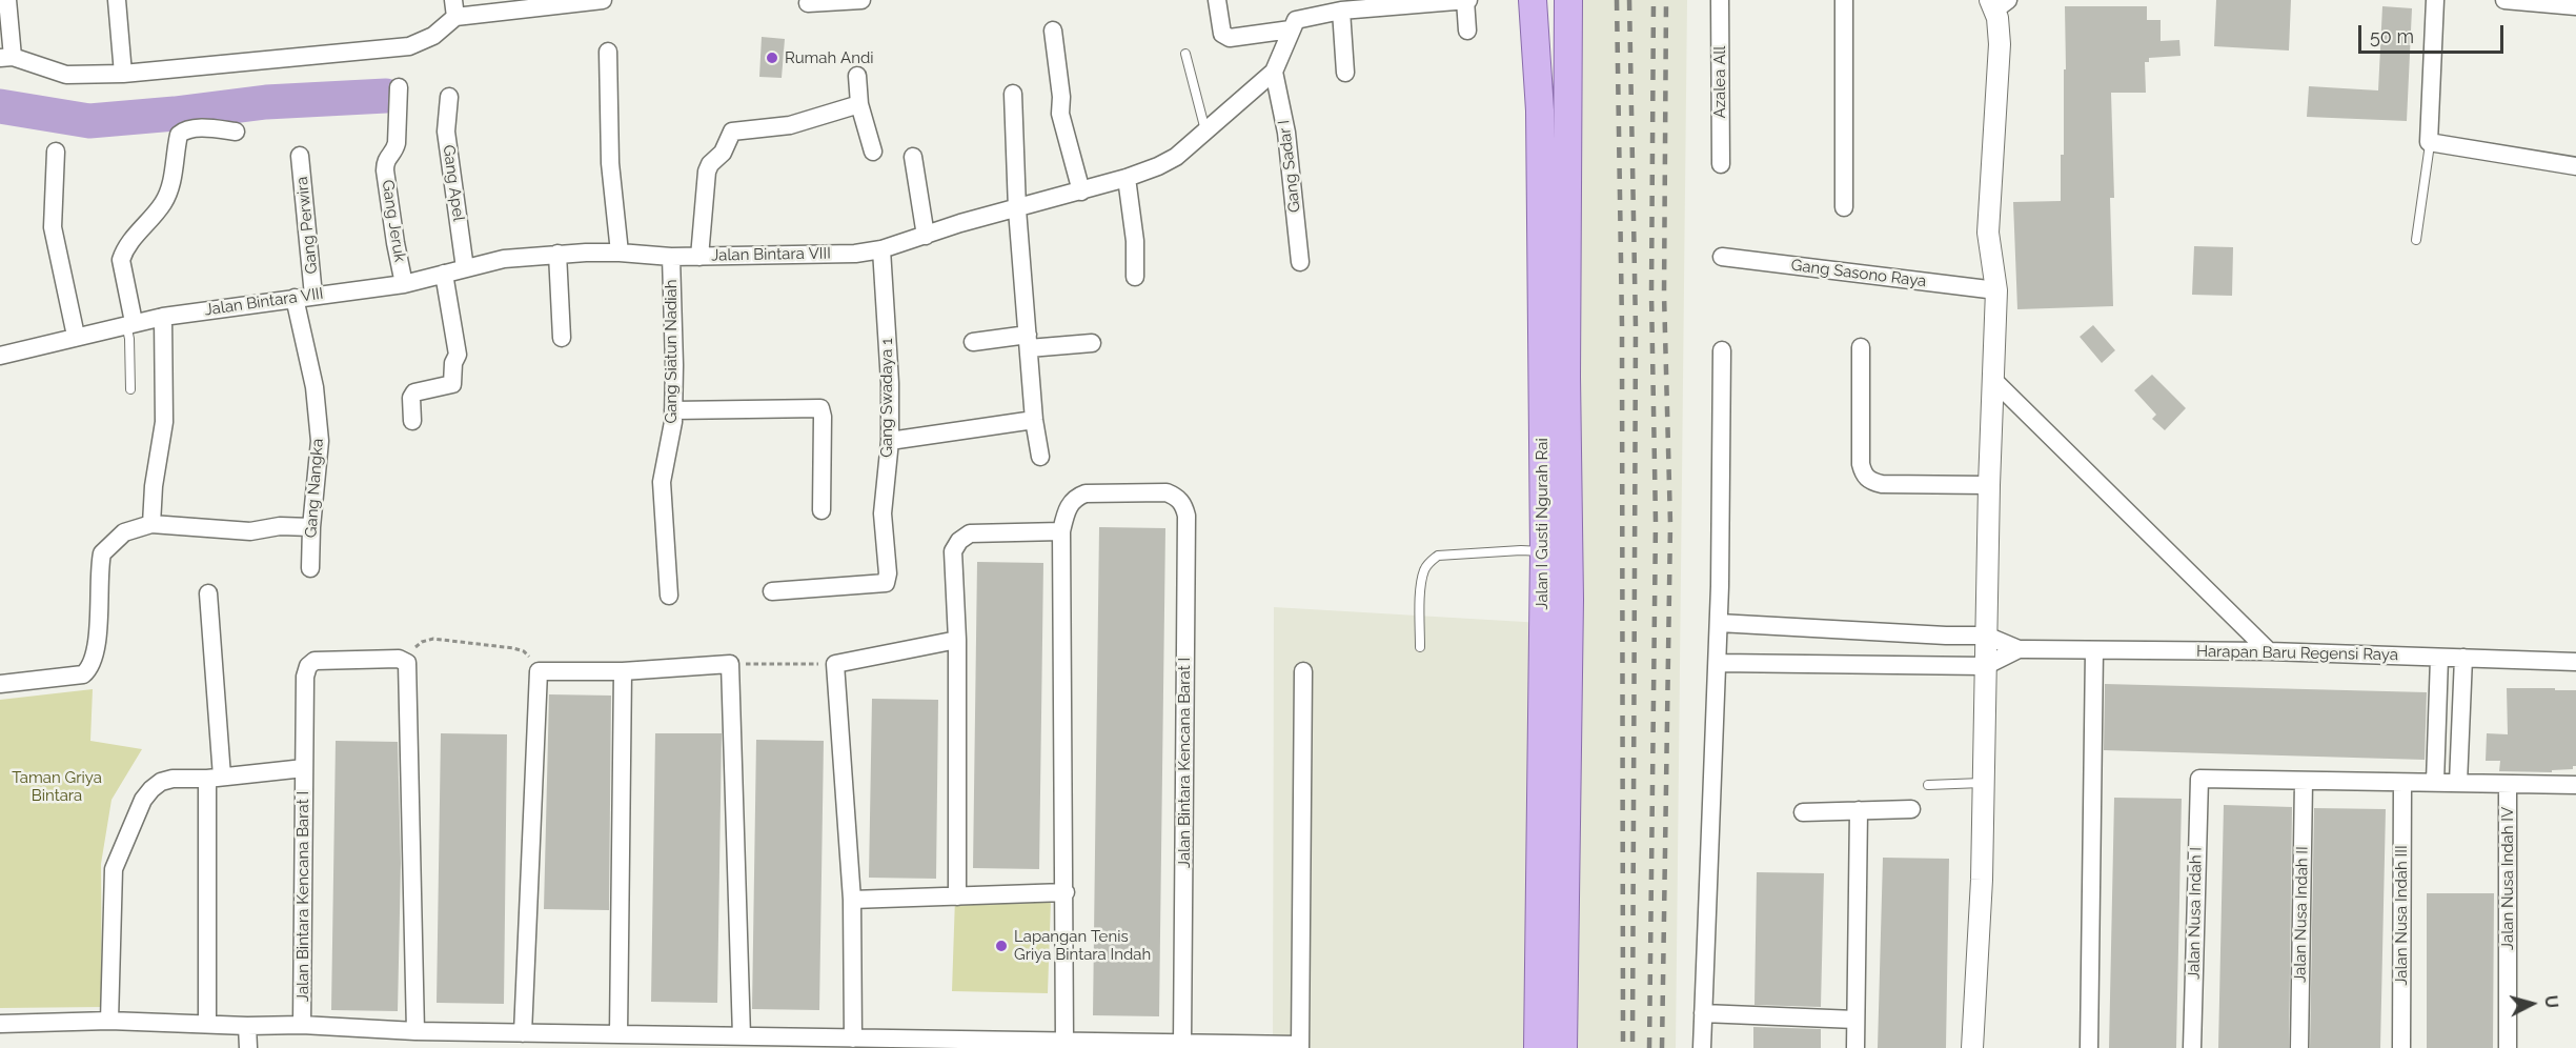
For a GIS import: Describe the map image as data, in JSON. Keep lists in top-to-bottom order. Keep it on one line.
{"streets":{"main road":["Jalan I Gusti Ngurah Rai"],"street":["Azalea All","Gang Sadar I","Gang Apel","Gang Jeruk","Gang Perwira","Jalan Bintara VIII","Gang Sasono Raya","Gang Siatun Nadiah","Gang Swadaya 1","Gang Nangka","Harapan Baru Regensi Raya","Jalan Bintara Kencana Barat I","Jalan Nusa Indah IV","Jalan Nusa Indah I","Jalan Nusa Indah II","Jalan Nusa Indah III"]},"crossings":[["Gang Sadar I","Jalan Bintara VIII"],["Gang Apel","Jalan Bintara VIII"],["Gang Jeruk","Jalan Bintara VIII"],["Gang Perwira","Jalan Bintara VIII"],["Jalan Bintara VIII","Gang Siatun Nadiah"],["Jalan Bintara VIII","Gang Swadaya 1"],["Jalan Bintara VIII","Gang Nangka"],["Jalan Nusa Indah I","Jalan Nusa Indah II"]],"parks":["Taman Griya Bintara"],"places":["Rumah Andi","Lapangan Tenis Griya Bintara Indah"],"scale_bar":"50 m","north":"right"}
